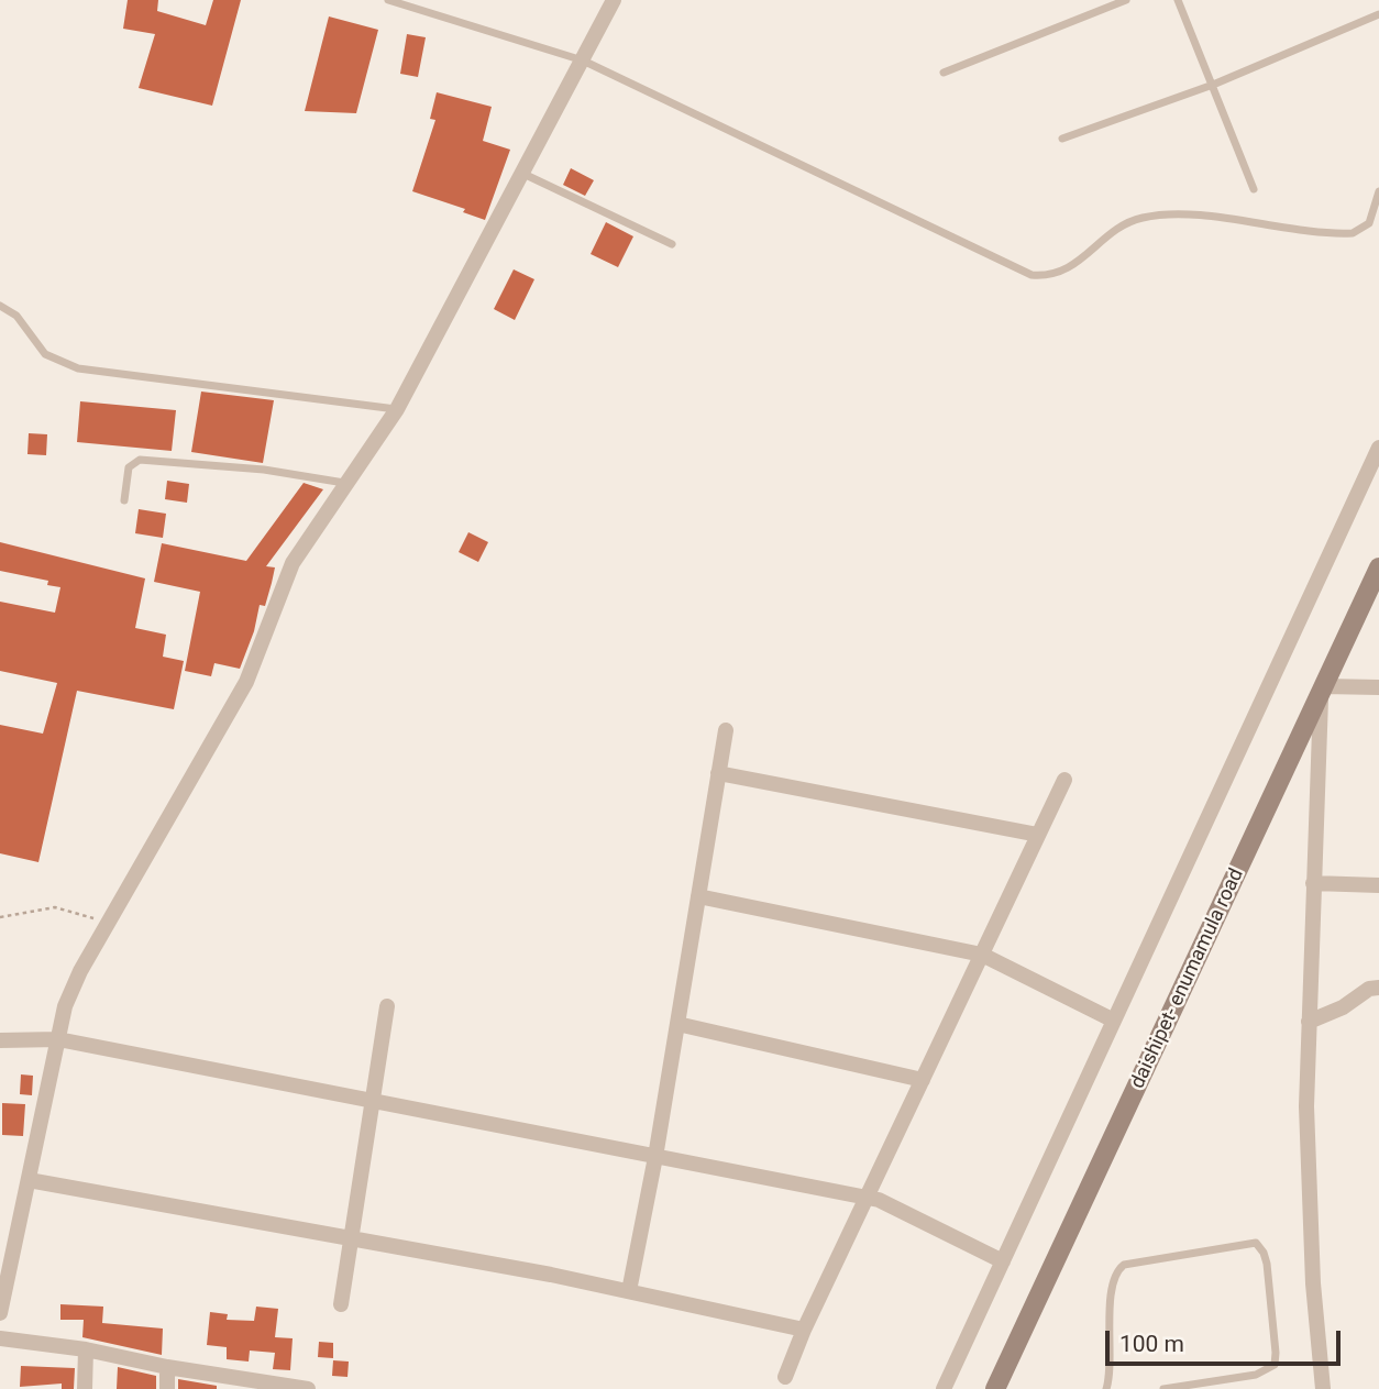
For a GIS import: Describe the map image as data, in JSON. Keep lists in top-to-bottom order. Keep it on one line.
{"streets":{"street":["daishipet- enumamula road"]},"scale_bar":"100 m"}
